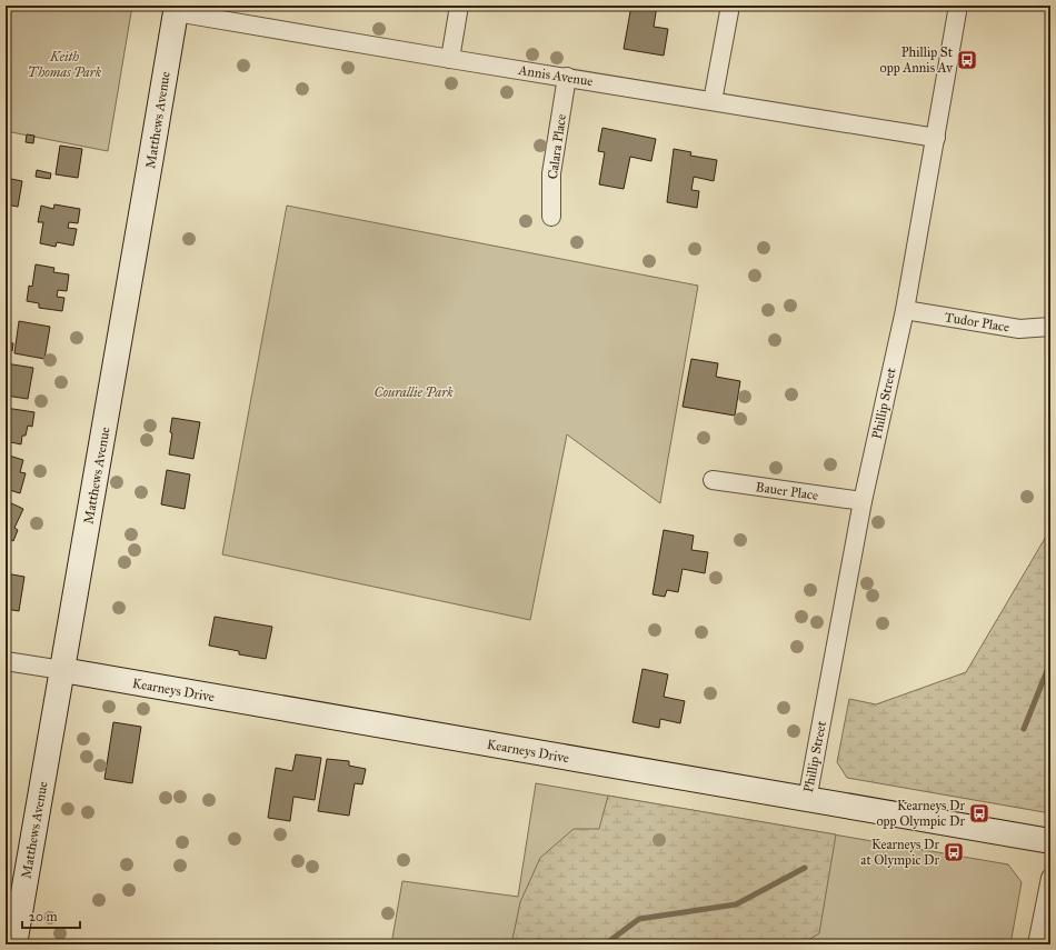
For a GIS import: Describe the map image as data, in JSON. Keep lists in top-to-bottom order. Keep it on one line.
{"streets":{"street":["Annis Avenue","Matthews Avenue","Calara Place","Tudor Place","Phillip Street","Bauer Place","Kearneys Drive"]},"crossings":[["Annis Avenue","Matthews Avenue"],["Annis Avenue","Calara Place"],["Annis Avenue","Phillip Street"],["Matthews Avenue","Kearneys Drive"],["Tudor Place","Phillip Street"],["Phillip Street","Bauer Place"],["Phillip Street","Kearneys Drive"]],"parks":["Keith Thomas Park","Courallie Park"],"places":{"bus stop":["Phillip St opp Annis Av","Kearneys Dr opp Olympic Dr","Kearneys Dr at Olympic Dr"]},"scale_bar":"20 m"}
